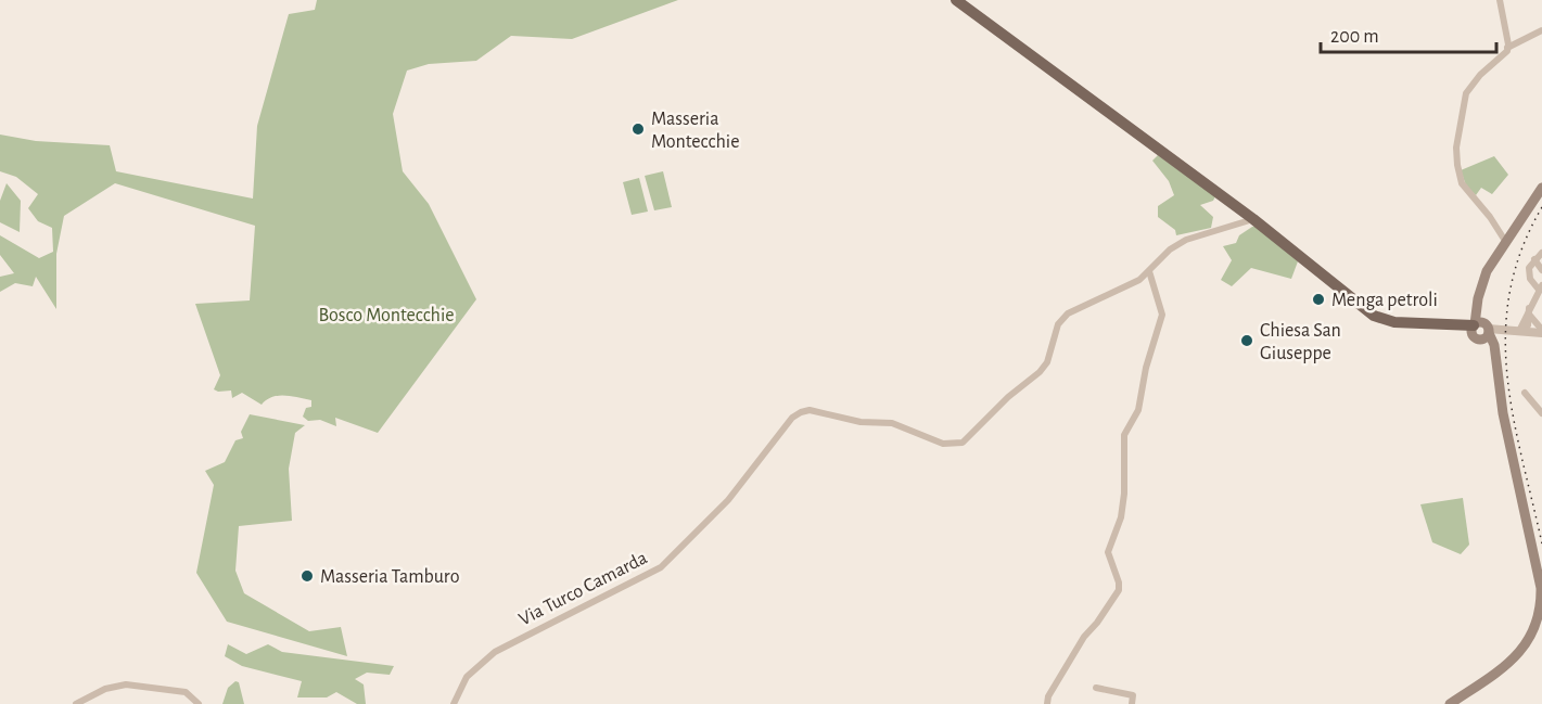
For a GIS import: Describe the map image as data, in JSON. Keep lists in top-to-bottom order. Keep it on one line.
{"streets":{"street":["Via Turco Camarda"]},"parks":["Bosco Montecchie"],"places":["Masseria Montecchie","Menga petroli","Chiesa San Giuseppe","Masseria Tamburo"],"scale_bar":"200 m"}
